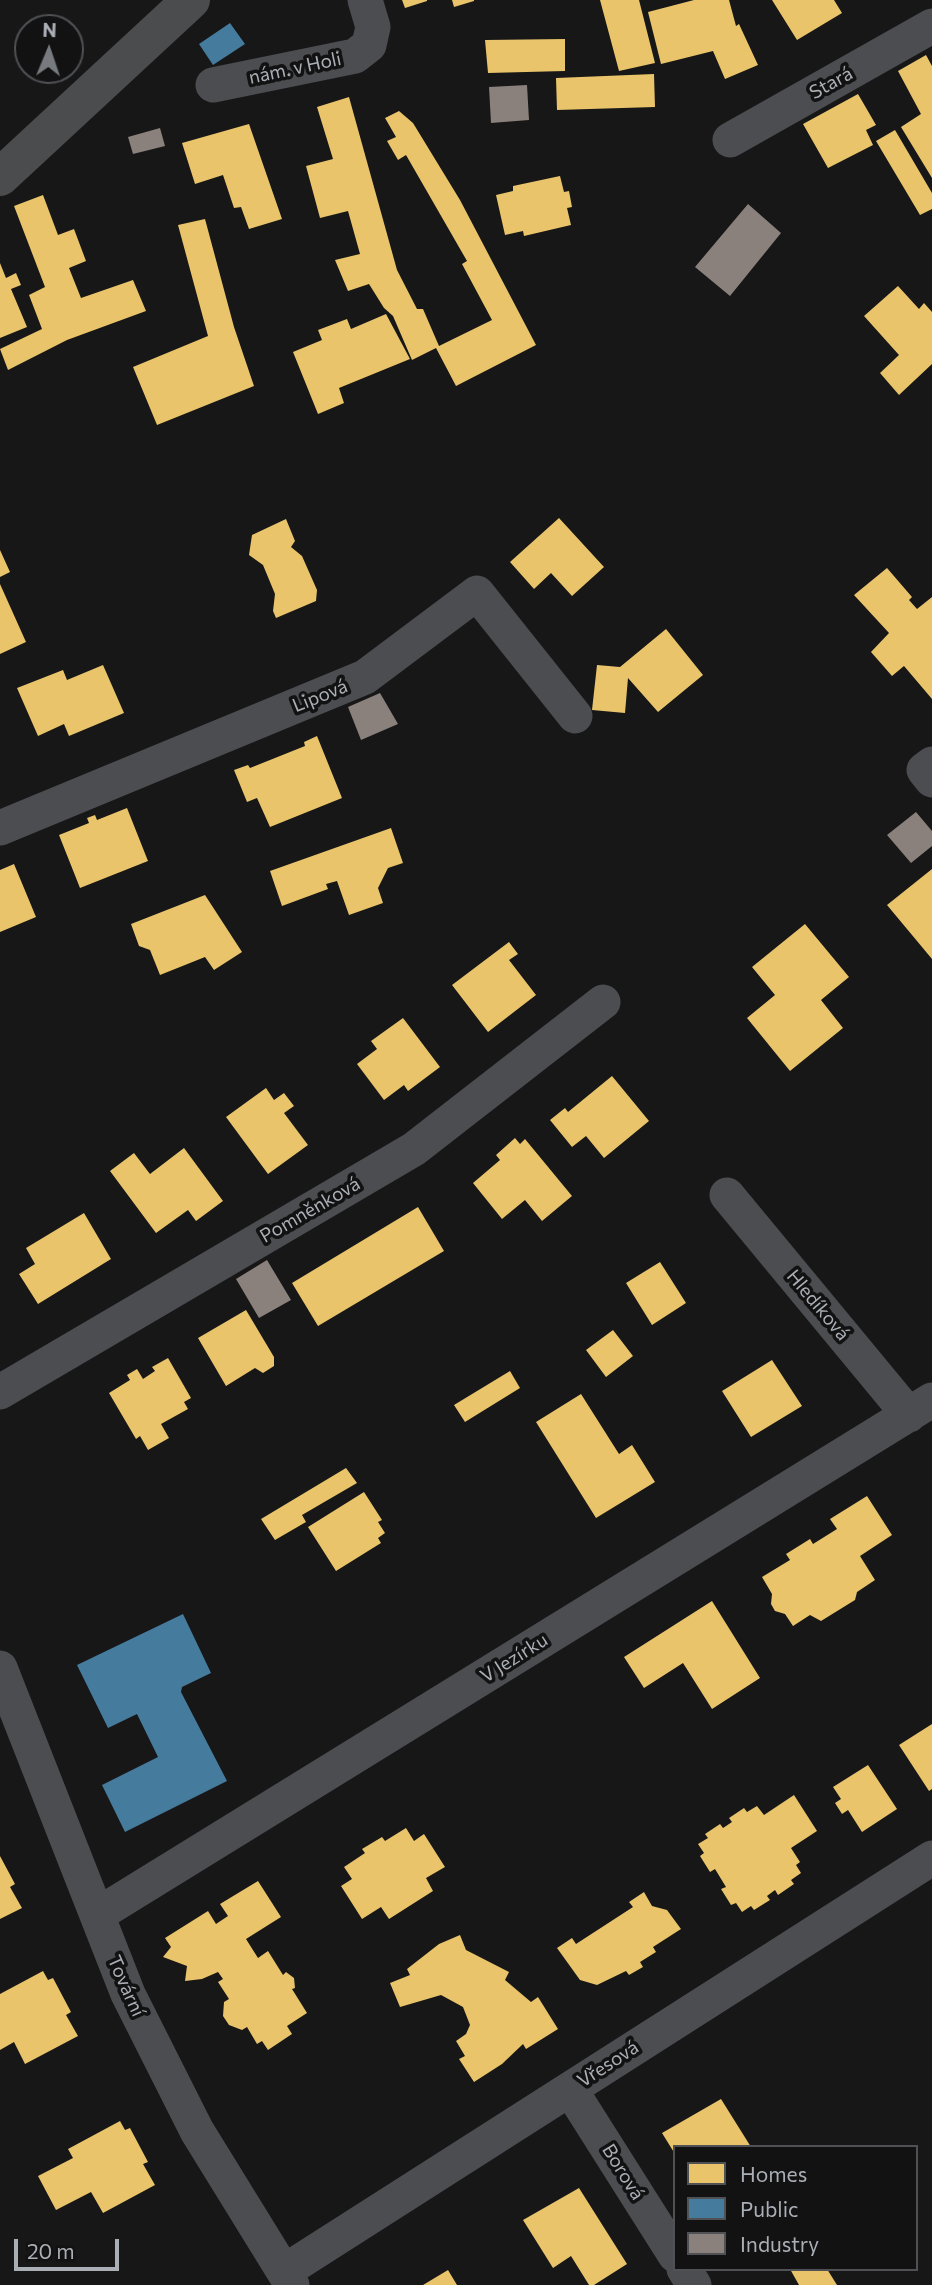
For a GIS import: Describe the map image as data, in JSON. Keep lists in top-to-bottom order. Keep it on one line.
{"streets":{"street":["nám. v Holi","Stará","Lipová","Pomněnková","Hledíková","V Jezírku","Tovární","Vřesová","Borová"]},"crossings":[["Hledíková","V Jezírku"],["V Jezírku","Tovární"],["Tovární","Vřesová"],["Vřesová","Borová"]],"legend":["Homes","Public","Industry"],"scale_bar":"20 m","north":"top"}
